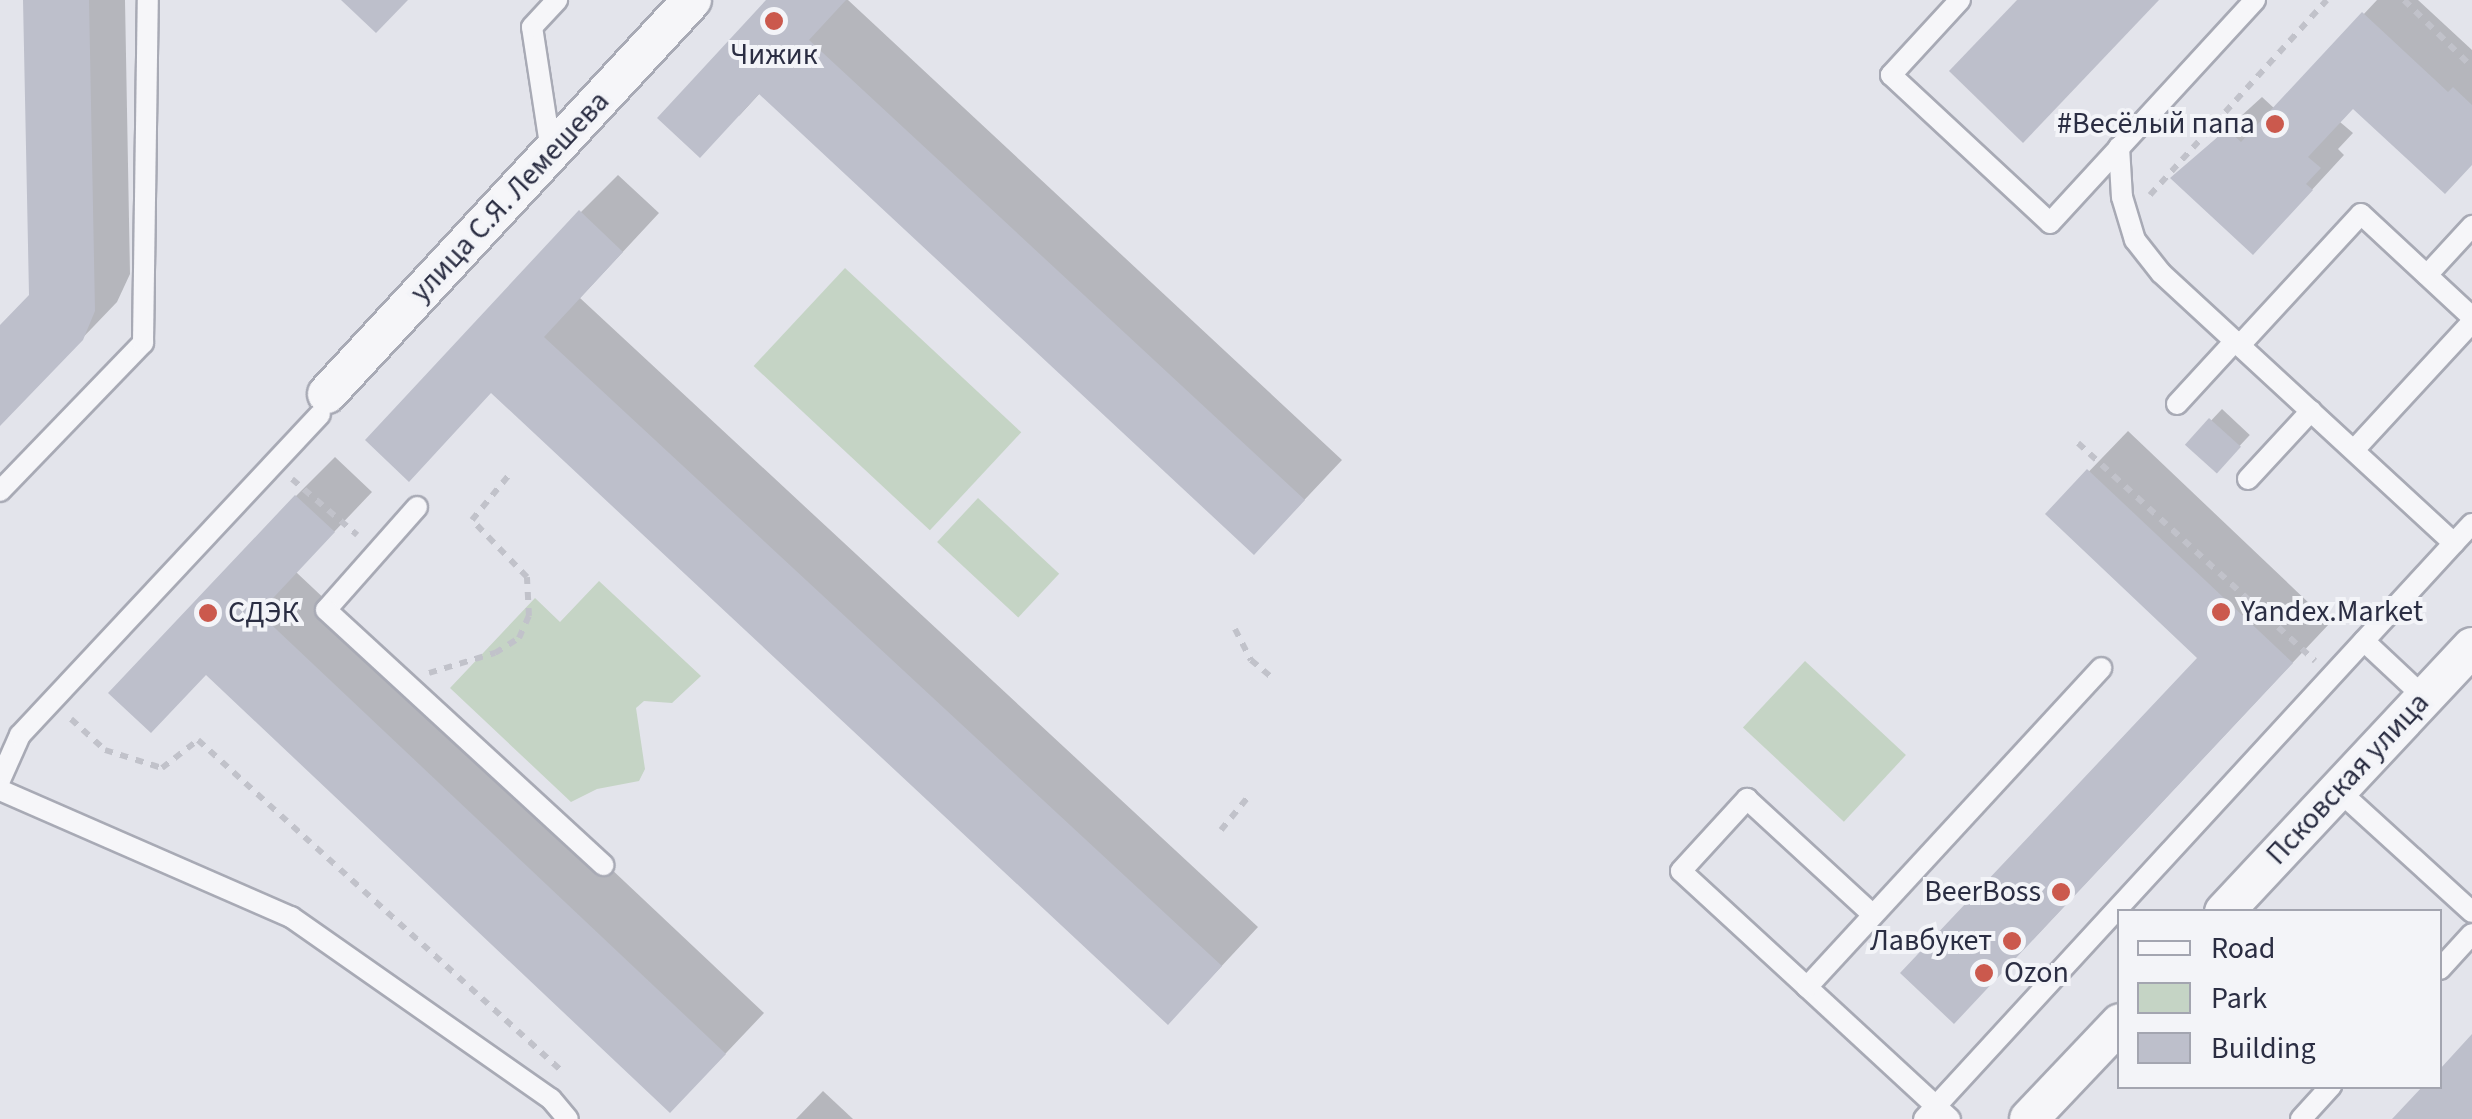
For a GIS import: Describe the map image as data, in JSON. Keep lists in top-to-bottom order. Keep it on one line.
{"streets":{"street":["улица С.Я. Лемешева","Псковская улица"]},"places":["Чижик","#Весёлый папа","Yandex.Market","СДЭК","BeerBoss","Лавбукет","Ozon"],"legend":["Road","Park","Building"]}
